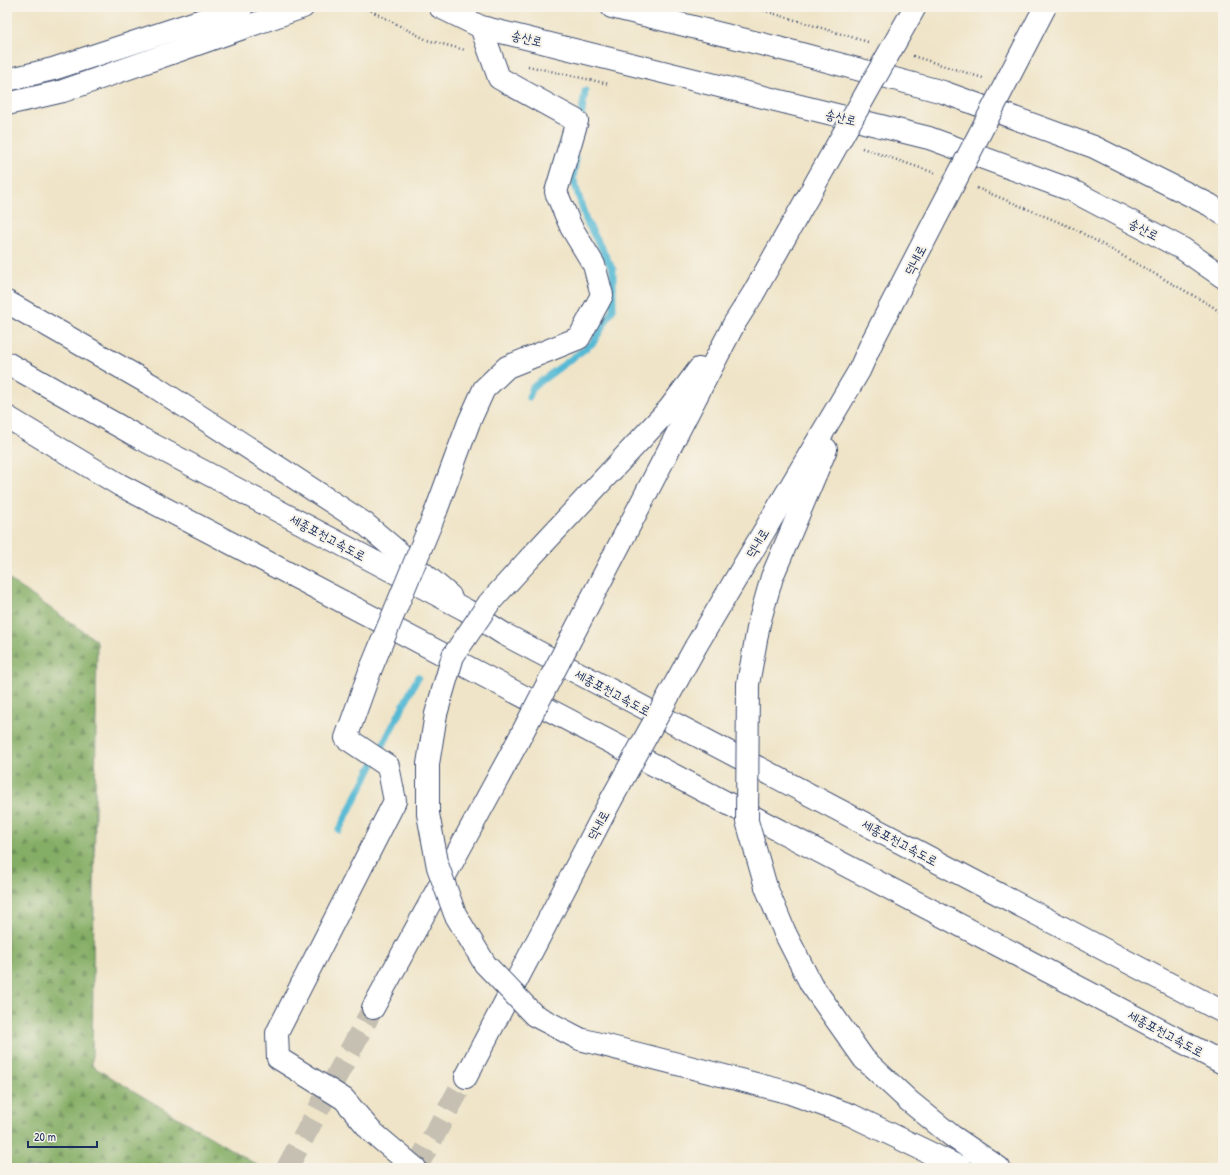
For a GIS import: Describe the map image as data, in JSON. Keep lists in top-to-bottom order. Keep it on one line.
{"streets":{"main road":["송산로","덕내로","세종포천고속도로"]},"scale_bar":"20 m"}
